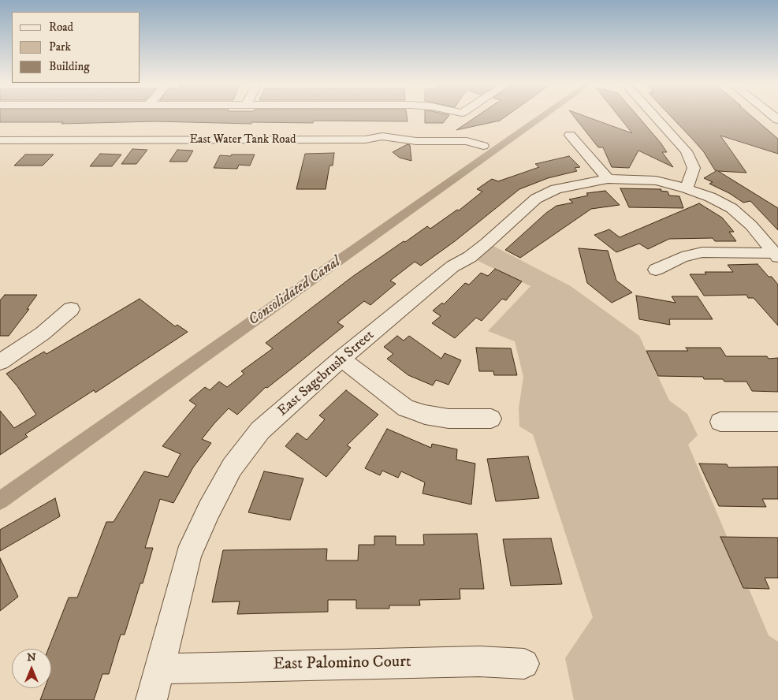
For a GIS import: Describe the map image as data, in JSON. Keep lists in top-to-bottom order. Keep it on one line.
{"streets":{"street":["East Water Tank Road","East Sagebrush Street","East Palomino Court"]},"crossings":[["East Sagebrush Street","East Palomino Court"]],"water":["Consolidated Canal"],"legend":["Road","Park","Building"],"north":"top"}
